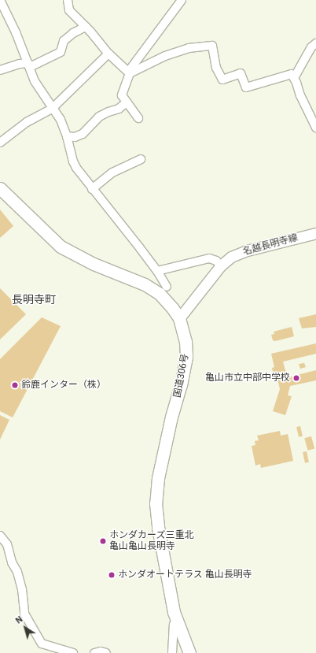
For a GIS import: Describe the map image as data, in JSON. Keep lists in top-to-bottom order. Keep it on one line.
{"streets":{"highway":["国道306号"],"main road":["名越長明寺線"]},"crossings":[["名越長明寺線","国道306号"]],"districts":["長明寺町"],"places":["亀山市立中部中学校","鈴鹿インター（株）","ホンダカーズ三重北 亀山亀山長明寺","ホンダオートテラス 亀山長明寺"],"north":"top left"}
